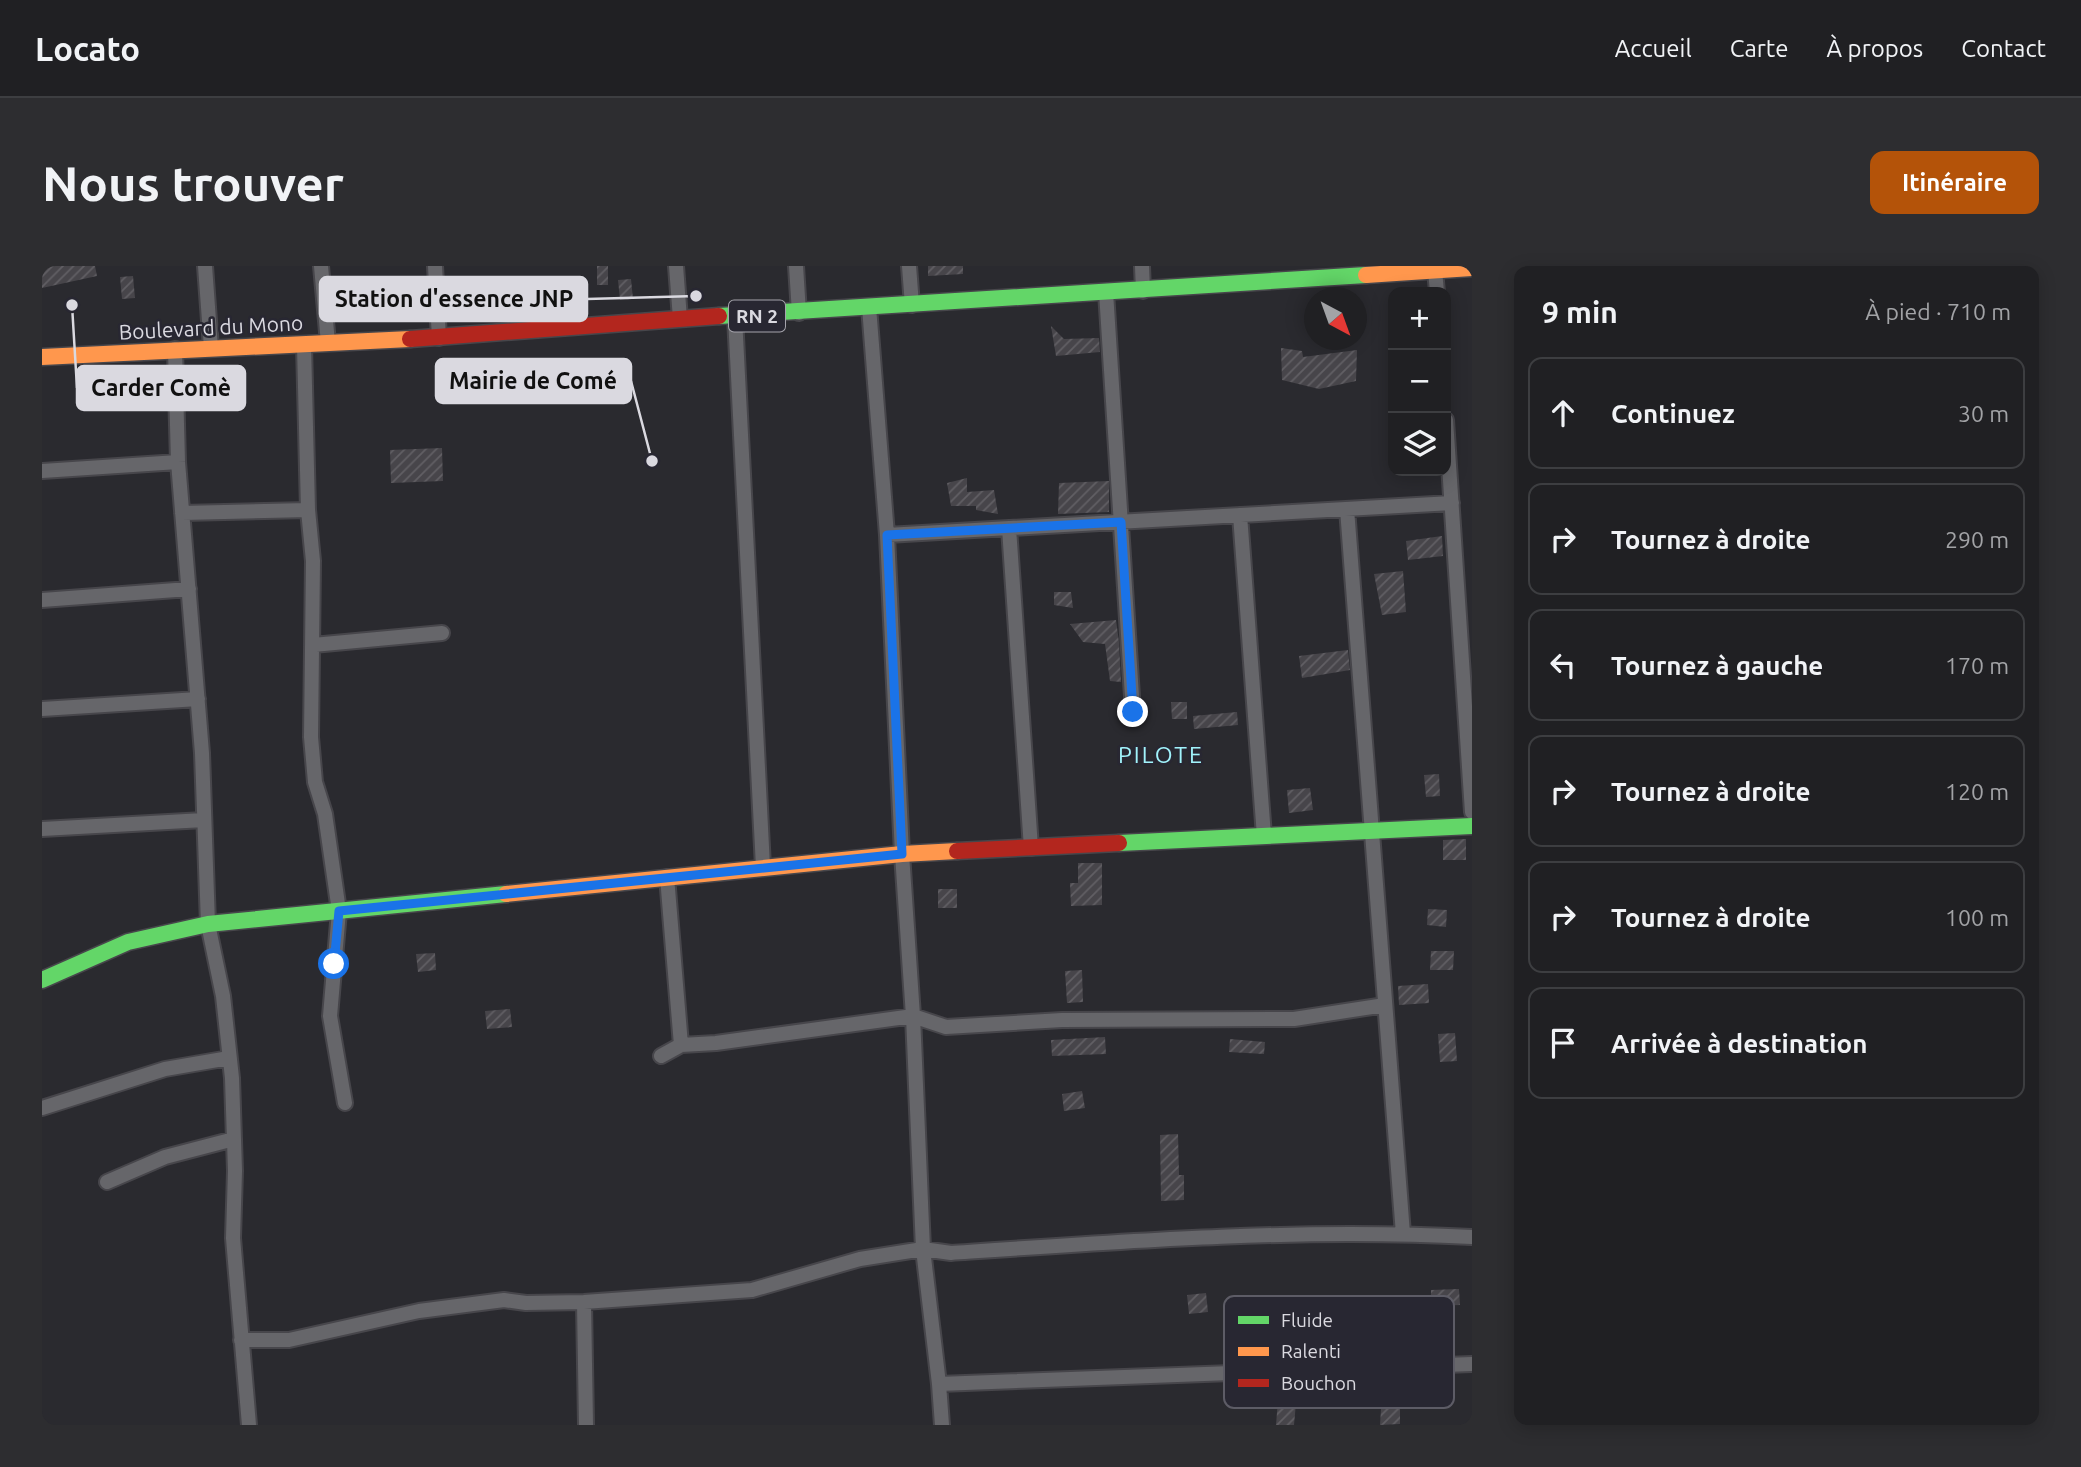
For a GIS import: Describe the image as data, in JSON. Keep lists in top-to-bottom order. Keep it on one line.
{"streets":{"main road":["RN 2","Boulevard du Mono"]},"districts":["PILOTE"],"places":["Station d'essence JNP","Carder Comè","Mairie de Comé"],"legend":["Fluide","Ralenti","Bouchon"],"north":"bottom right","page":{"header":"Locato","nav":["Accueil","Carte","À propos","Contact"],"buttons":"Itinéraire","title":"Nous trouver","heading":["9 min","À pied · 710 m"],"map_buttons":["+","−"],"list":[["Continuez","30 m"],["Tournez à droite","290 m"],["Tournez à gauche","170 m"],["Tournez à droite","120 m"],["Tournez à droite","100 m"],"Arrivée à destination"]}}
